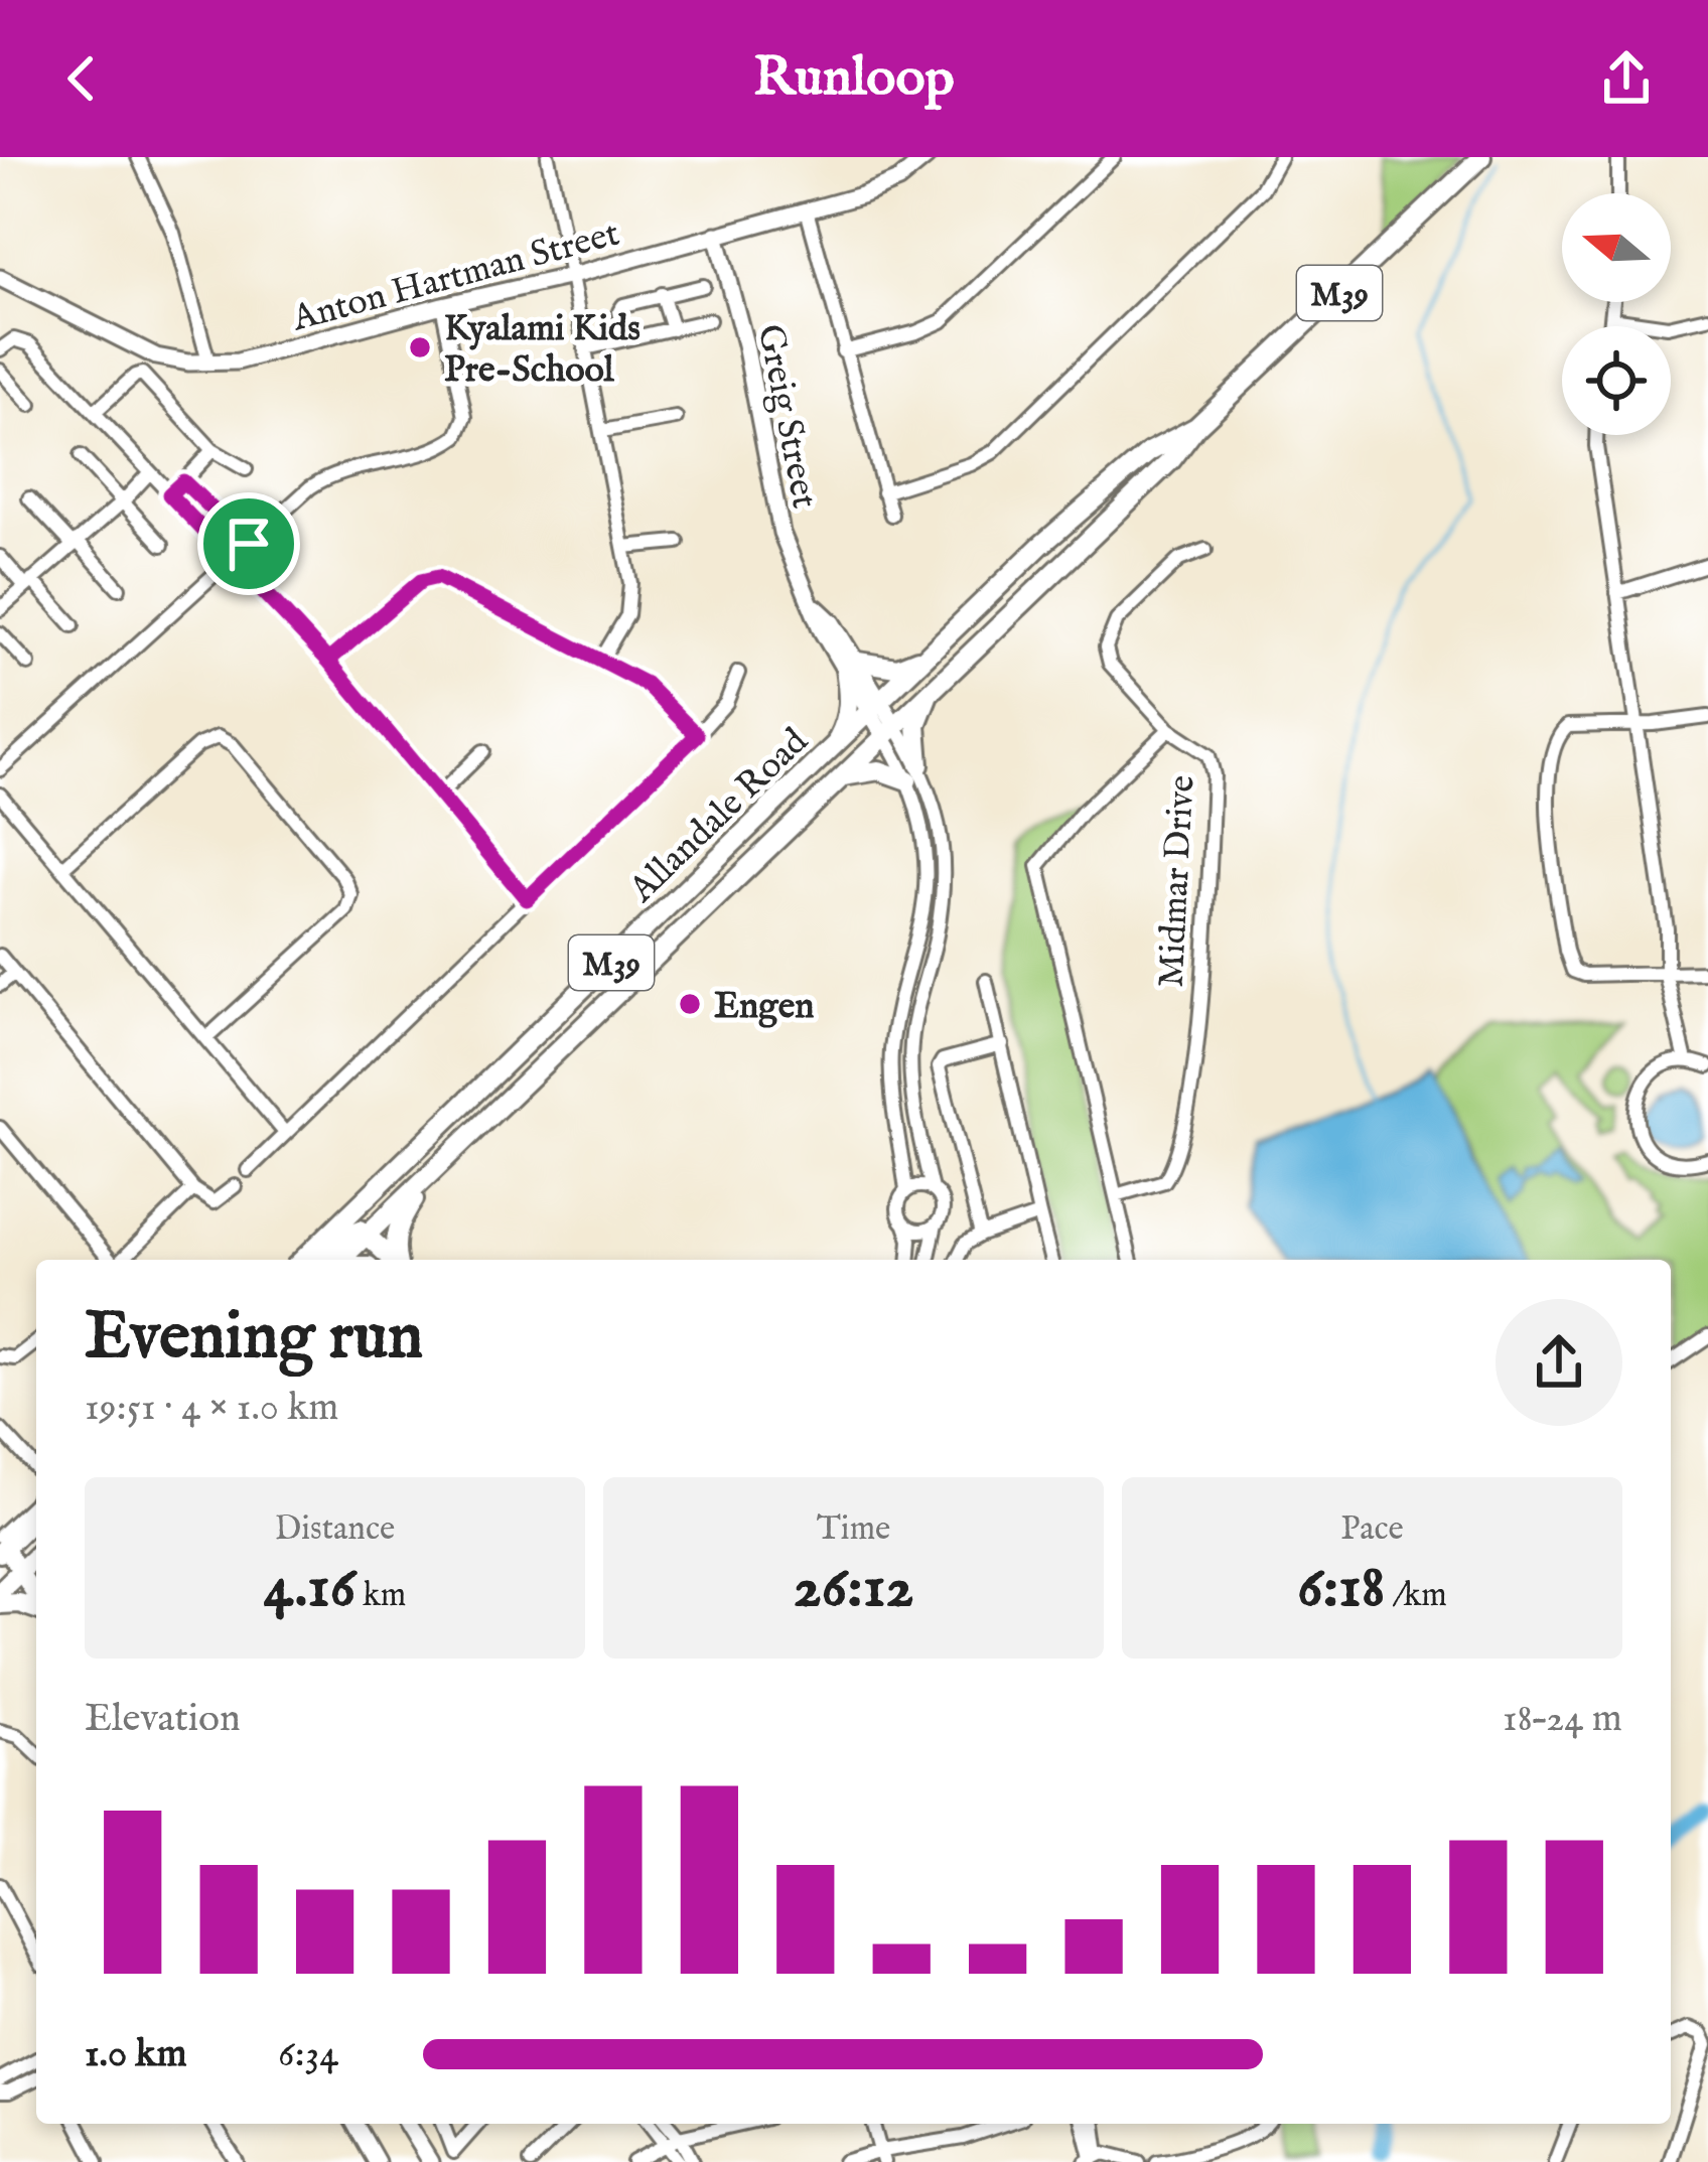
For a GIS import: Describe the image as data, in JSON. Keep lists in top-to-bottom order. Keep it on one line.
{"streets":{"main road":["M39","Allandale Road"],"street":["Anton Hartman Street","Greig Street","Midmar Drive"]},"crossings":[["Anton Hartman Street","Greig Street"],["Greig Street","Allandale Road"]],"places":["Kyalami Kids Pre-School","Engen"],"north":"left","page":{"header":"Runloop","heading":["Evening run","19:51 · 4 × 1.0 km"],"stats":[["Distance","4.16 km"],["Time","26:12"],["Pace","6:18 /km"]],"chart":["Elevation","18–24 m"],"list":[{"name":"1.0 km","note":"6:34"}]}}
